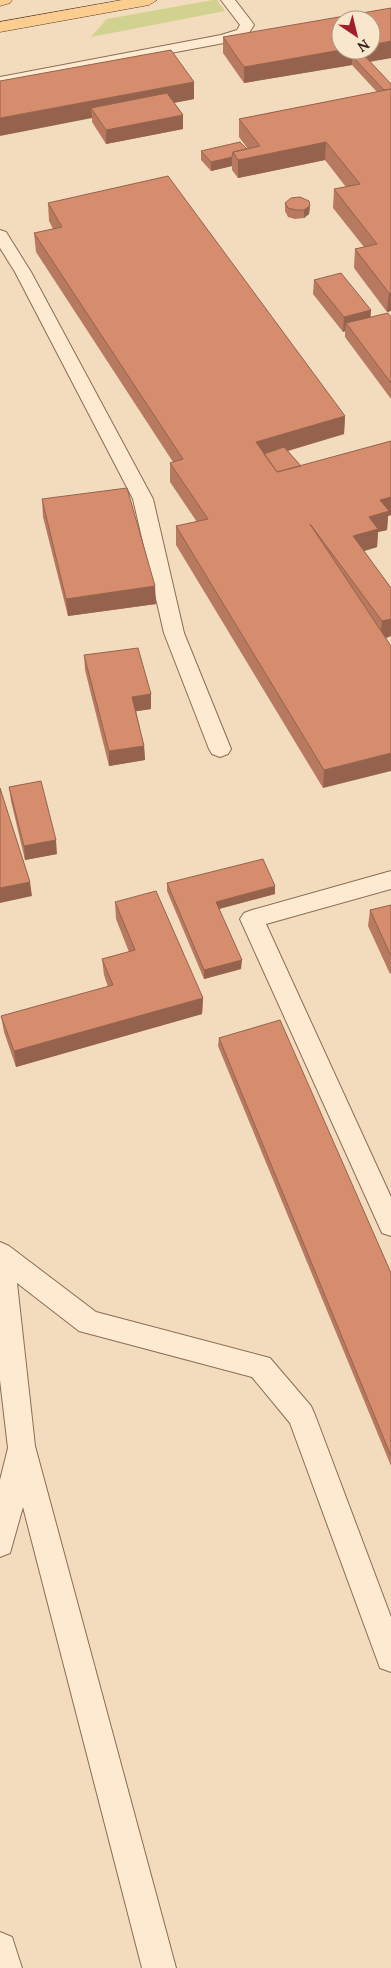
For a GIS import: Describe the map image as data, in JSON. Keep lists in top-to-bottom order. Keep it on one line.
{"north":"bottom right"}
